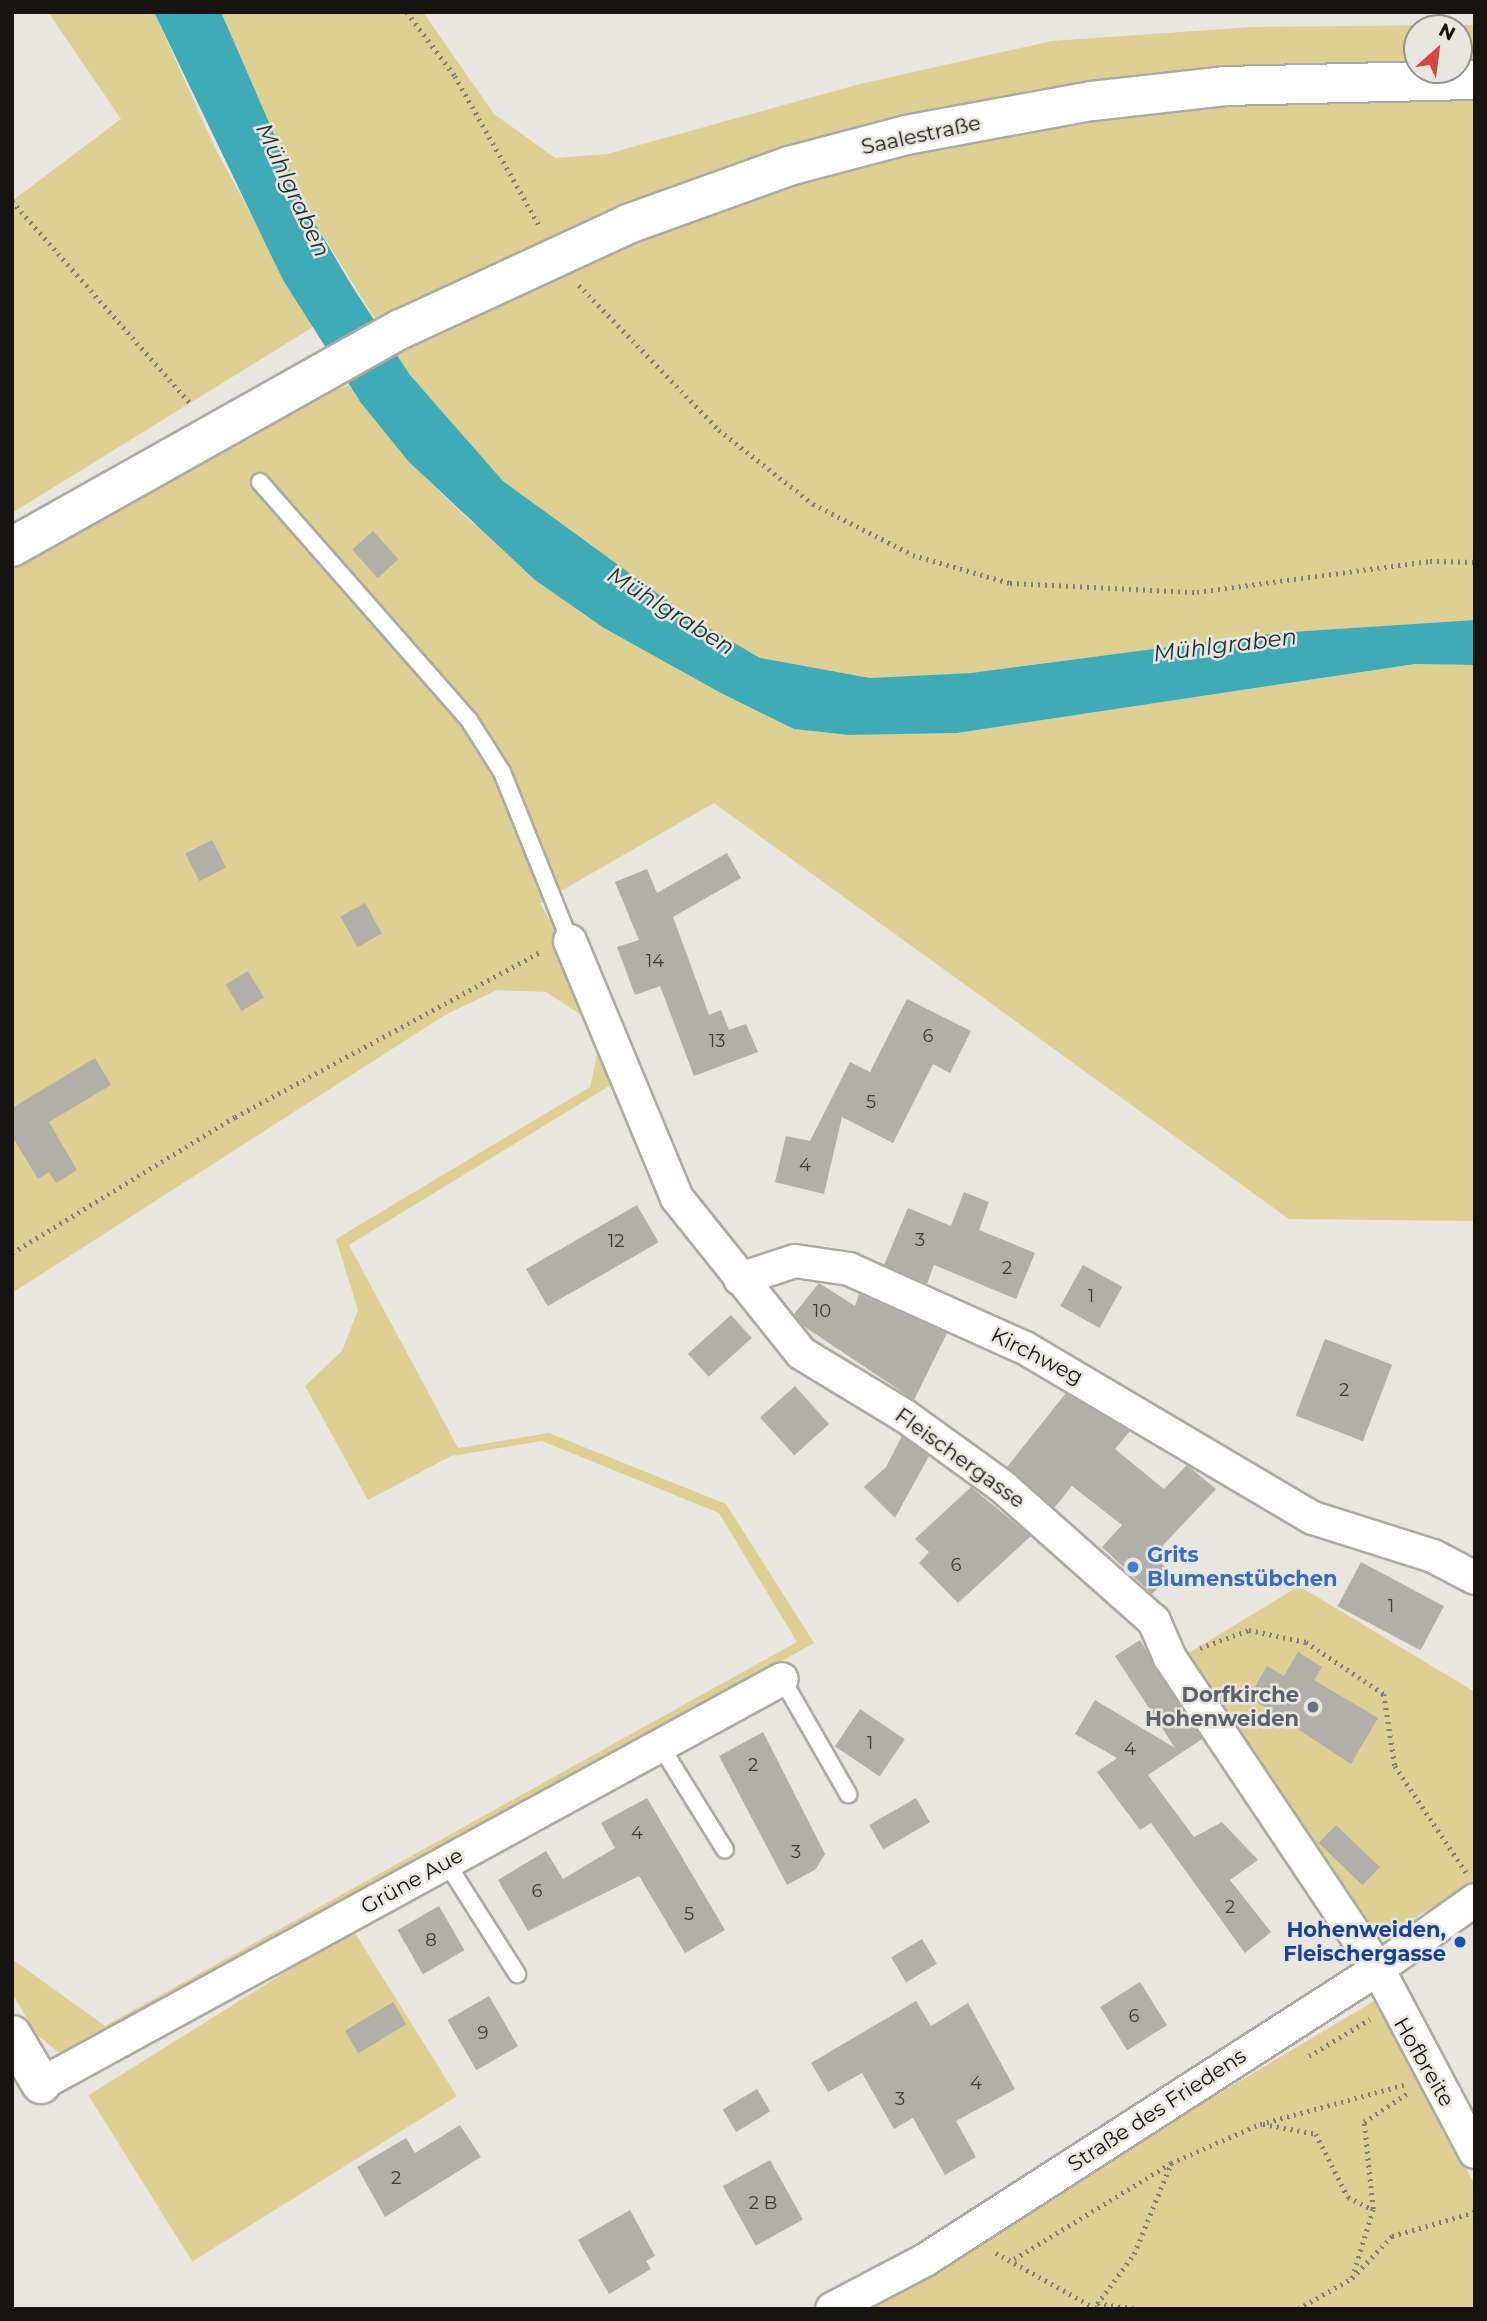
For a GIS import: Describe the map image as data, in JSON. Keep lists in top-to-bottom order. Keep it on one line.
{"streets":{"street":["Saalestraße","Kirchweg","Fleischergasse","Grüne Aue","Hofbreite","Straße des Friedens"]},"crossings":[["Kirchweg","Fleischergasse"],["Fleischergasse","Hofbreite"],["Fleischergasse","Straße des Friedens"],["Hofbreite","Straße des Friedens"]],"water":["Mühlgraben"],"places":["Grits Blumenstübchen","Dorfkirche Hohenweiden","Hohenweiden, Fleischergasse"],"house_numbers":["14","6","13","5","4","3","12","2","1","10","2","6","1","1","4","2","4","3","6","2","5","8","6","9","4","3","2","2 B"],"north":"top right"}
